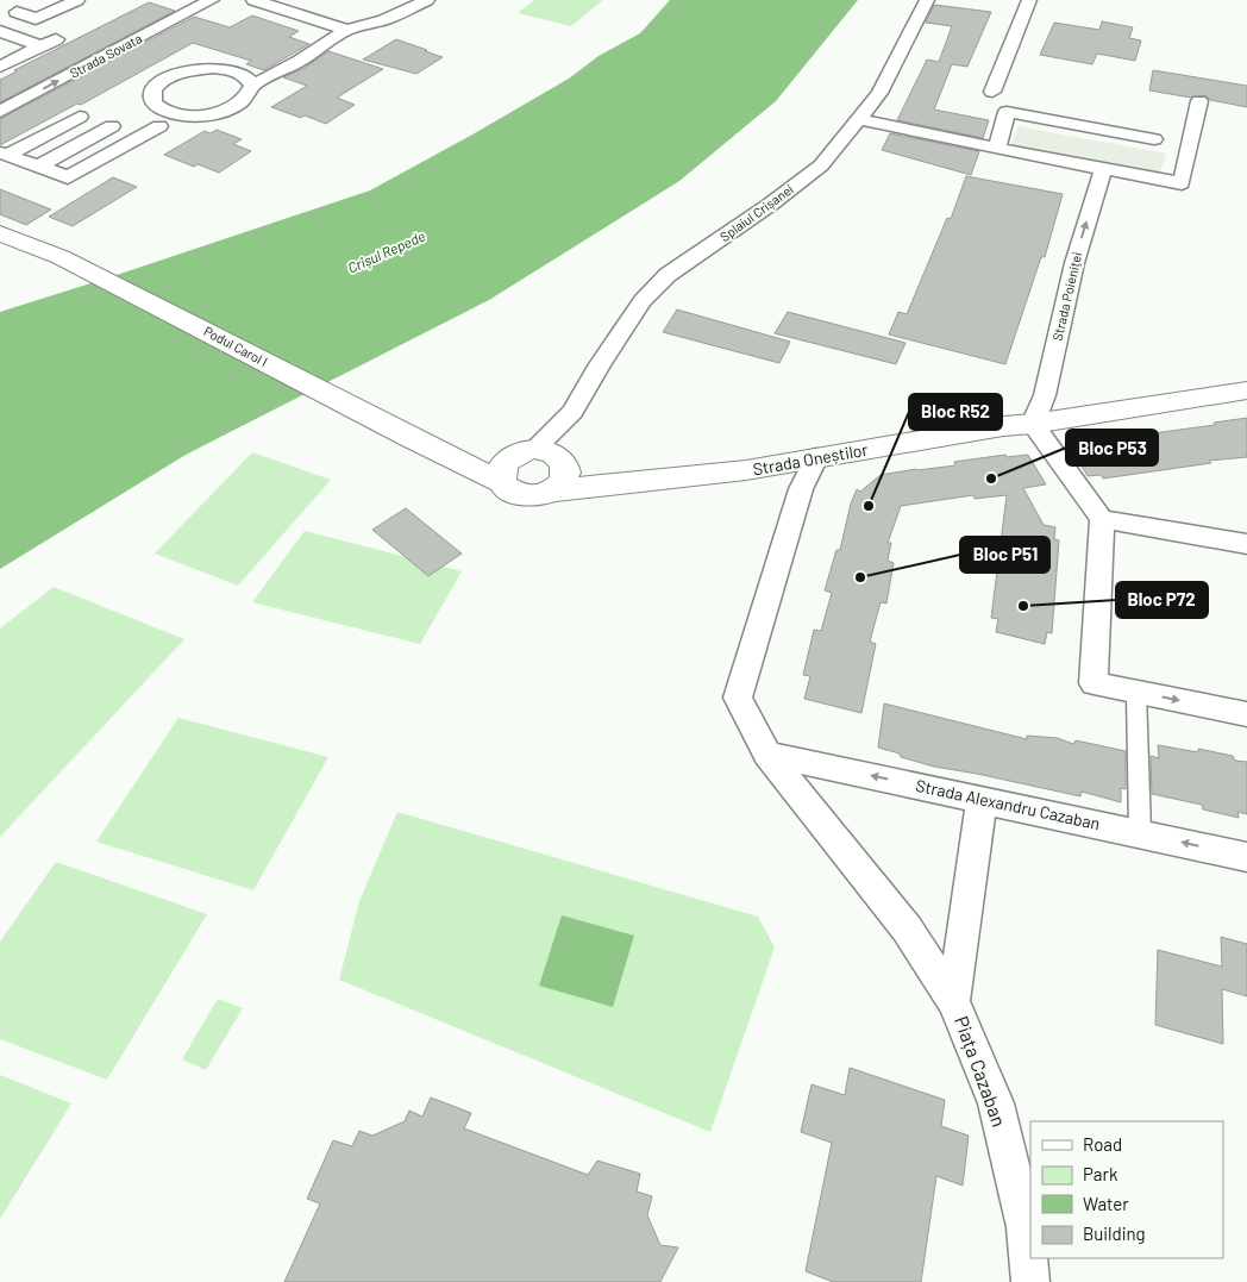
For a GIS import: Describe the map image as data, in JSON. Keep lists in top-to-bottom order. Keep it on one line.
{"streets":{"street":["Strada Sovata","Splaiul Crișanei","Strada Poieniței","Podul Carol I","Strada Oneștilor","Strada Alexandru Cazaban","Piața Cazaban"]},"crossings":[["Splaiul Crișanei","Podul Carol I"],["Splaiul Crișanei","Strada Oneștilor"],["Strada Poieniței","Strada Oneștilor"],["Podul Carol I","Strada Oneștilor"]],"one_way":["Strada Poieniței","Strada Alexandru Cazaban"],"water":["Crișul Repede"],"places":["Bloc P53","Bloc R52","Bloc P51","Bloc P72"],"legend":["Road","Park","Water","Building"]}
